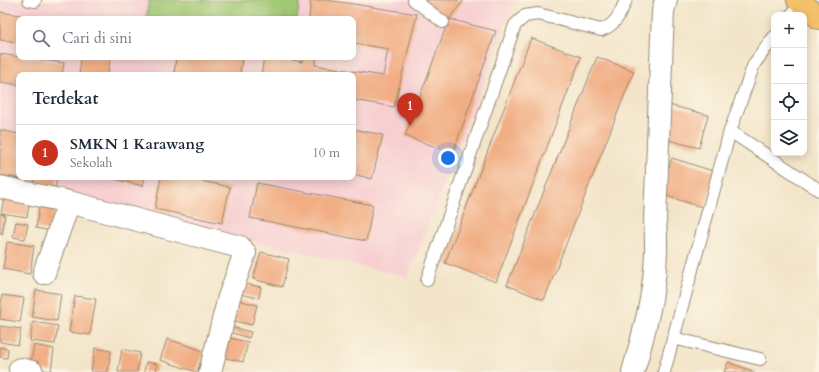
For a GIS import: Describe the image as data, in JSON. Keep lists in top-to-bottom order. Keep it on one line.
{"page":{"map_buttons":["+","−"],"search":"Cari di sini","heading":"Terdekat","pins":"1","list":[{"mark":"1","name":"SMKN 1 Karawang","note":"Sekolah","value":"10 m"}]}}
